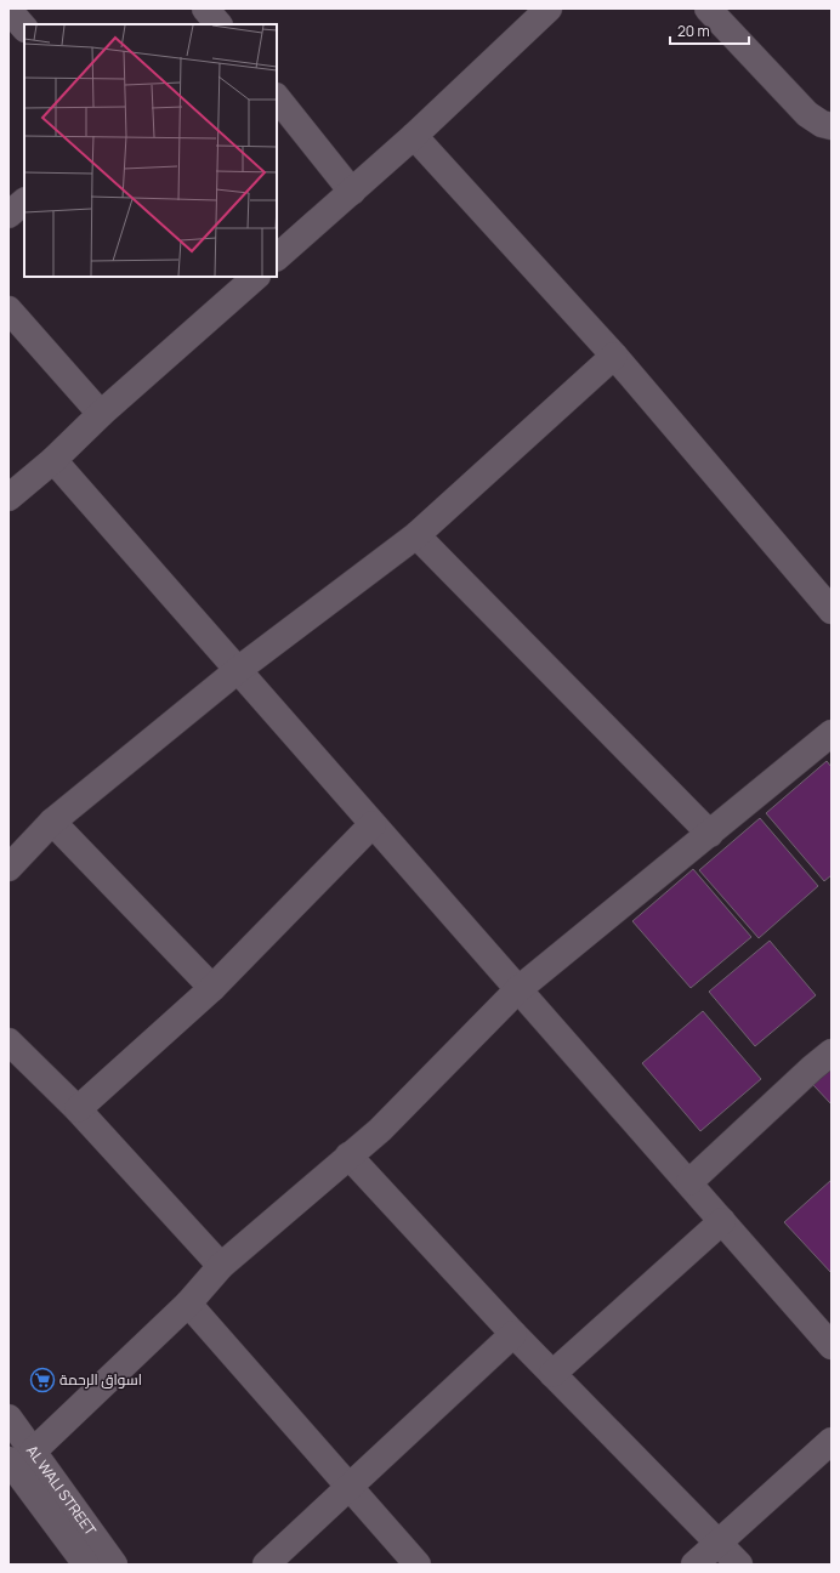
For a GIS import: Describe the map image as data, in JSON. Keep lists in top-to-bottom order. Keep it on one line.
{"streets":{"street":["AL WALI STREET"]},"places":{"supermarket":["اسواق الرحمة"]},"scale_bar":"20 m"}
